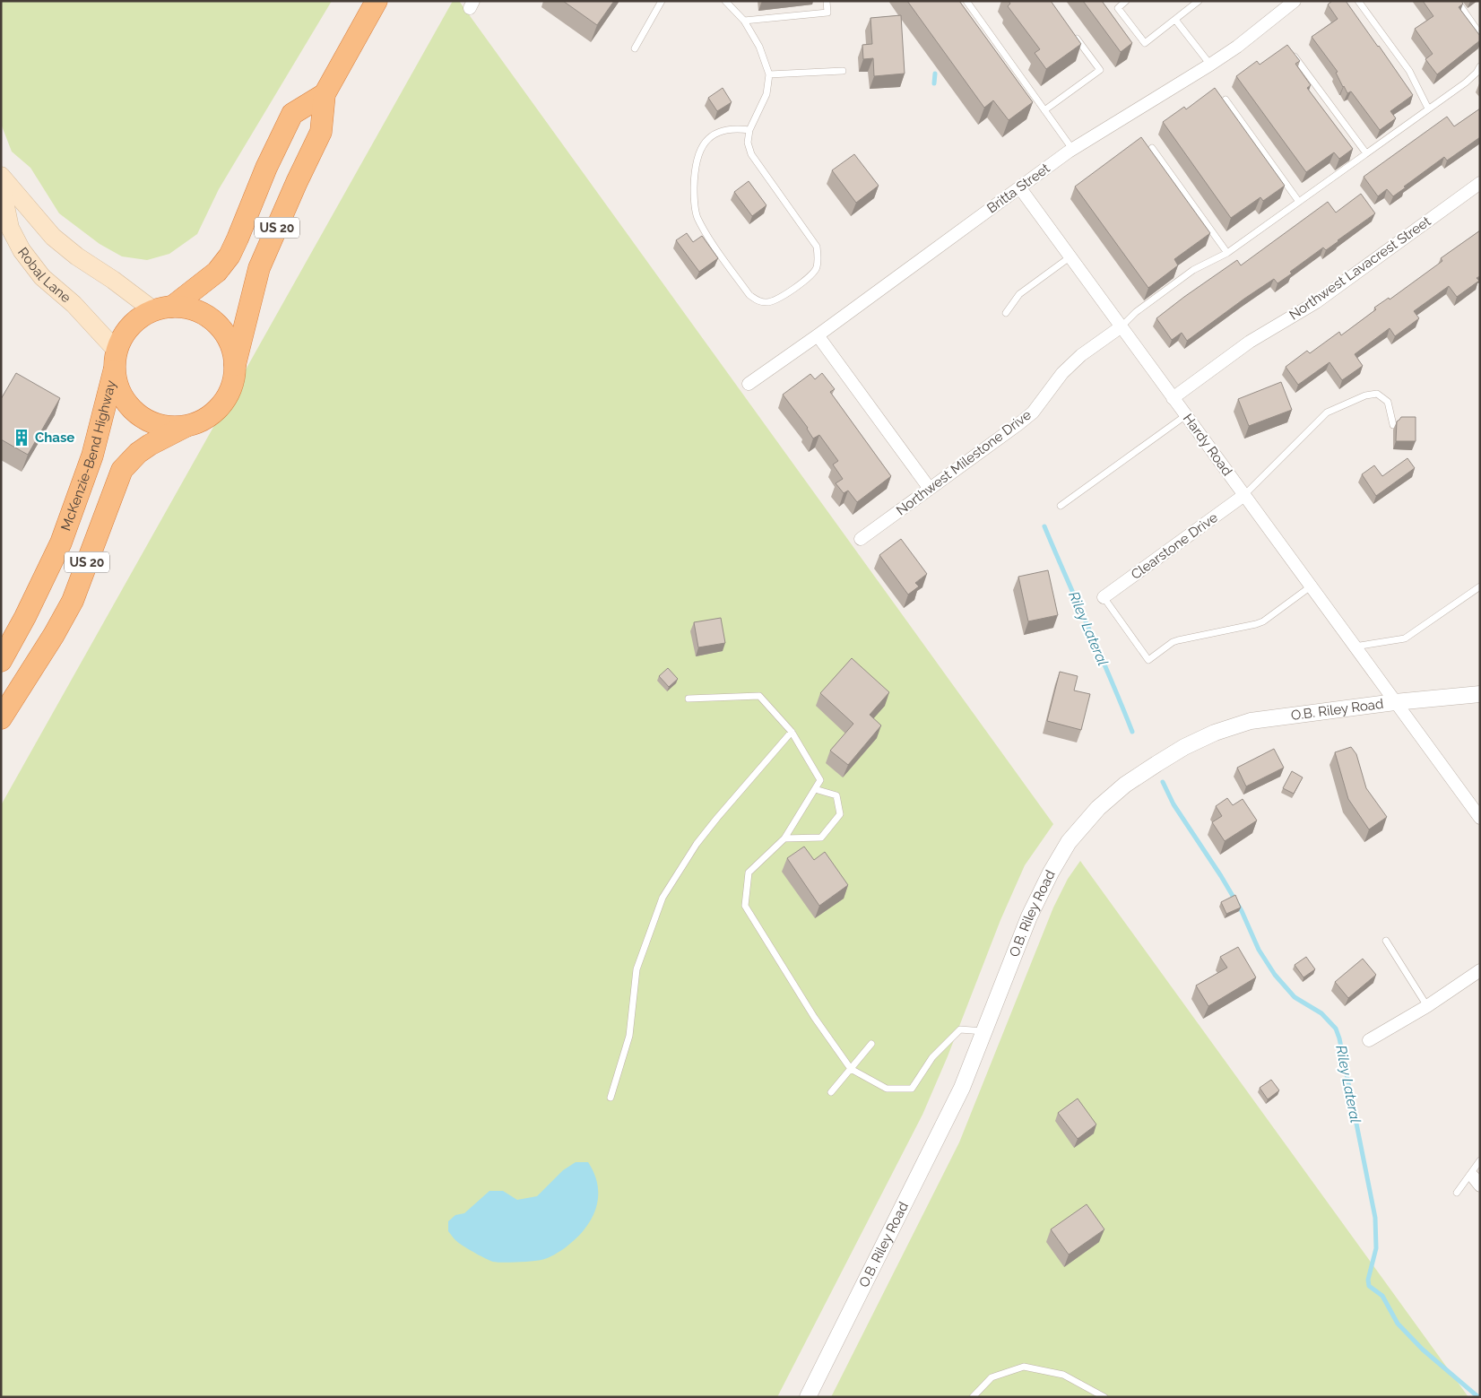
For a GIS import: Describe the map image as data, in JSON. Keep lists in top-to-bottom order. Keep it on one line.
{"streets":{"highway":["US 20","McKenzie-Bend Highway"],"main road":["Robal Lane"],"street":["Britta Street","Northwest Lavacrest Street","Hardy Road","Northwest Milestone Drive","Clearstone Drive","O.B. Riley Road"]},"crossings":[["Britta Street","Hardy Road"],["US 20","Robal Lane"],["US 20","McKenzie-Bend Highway"],["Northwest Lavacrest Street","Hardy Road"],["Robal Lane","McKenzie-Bend Highway"],["Hardy Road","Northwest Milestone Drive"],["Hardy Road","Clearstone Drive"],["Hardy Road","O.B. Riley Road"]],"water":["Riley Lateral"],"places":{"building":["Chase"]}}
